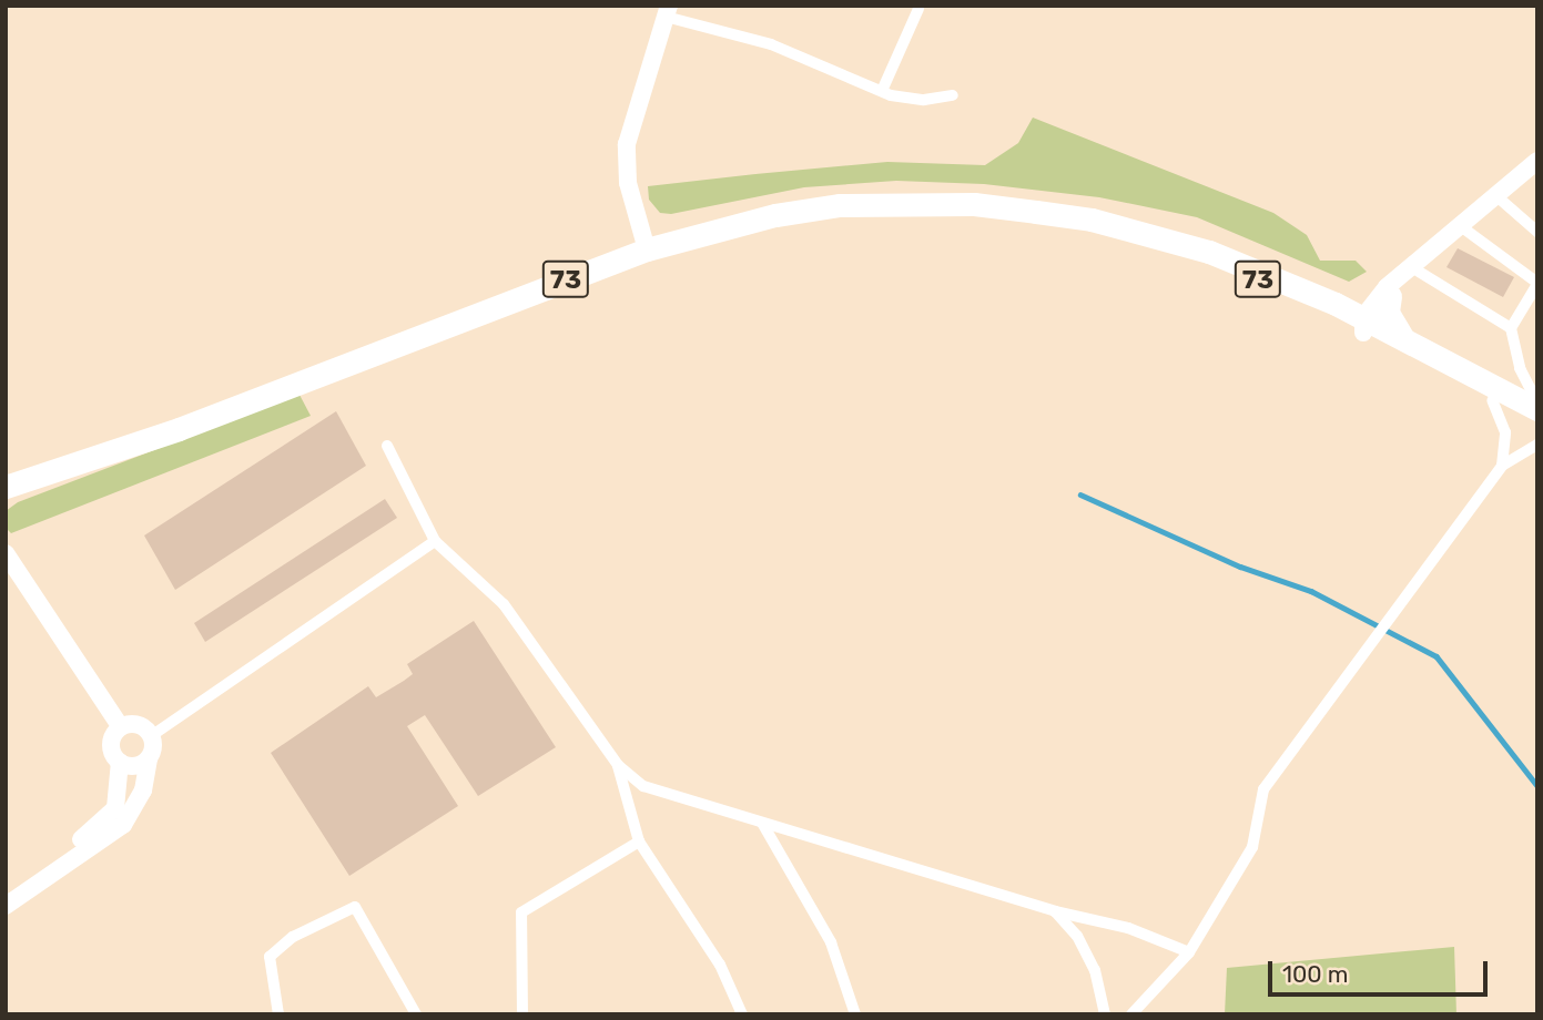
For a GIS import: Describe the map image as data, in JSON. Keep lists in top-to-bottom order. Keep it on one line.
{"streets":{"highway":["73"]},"scale_bar":"100 m"}
